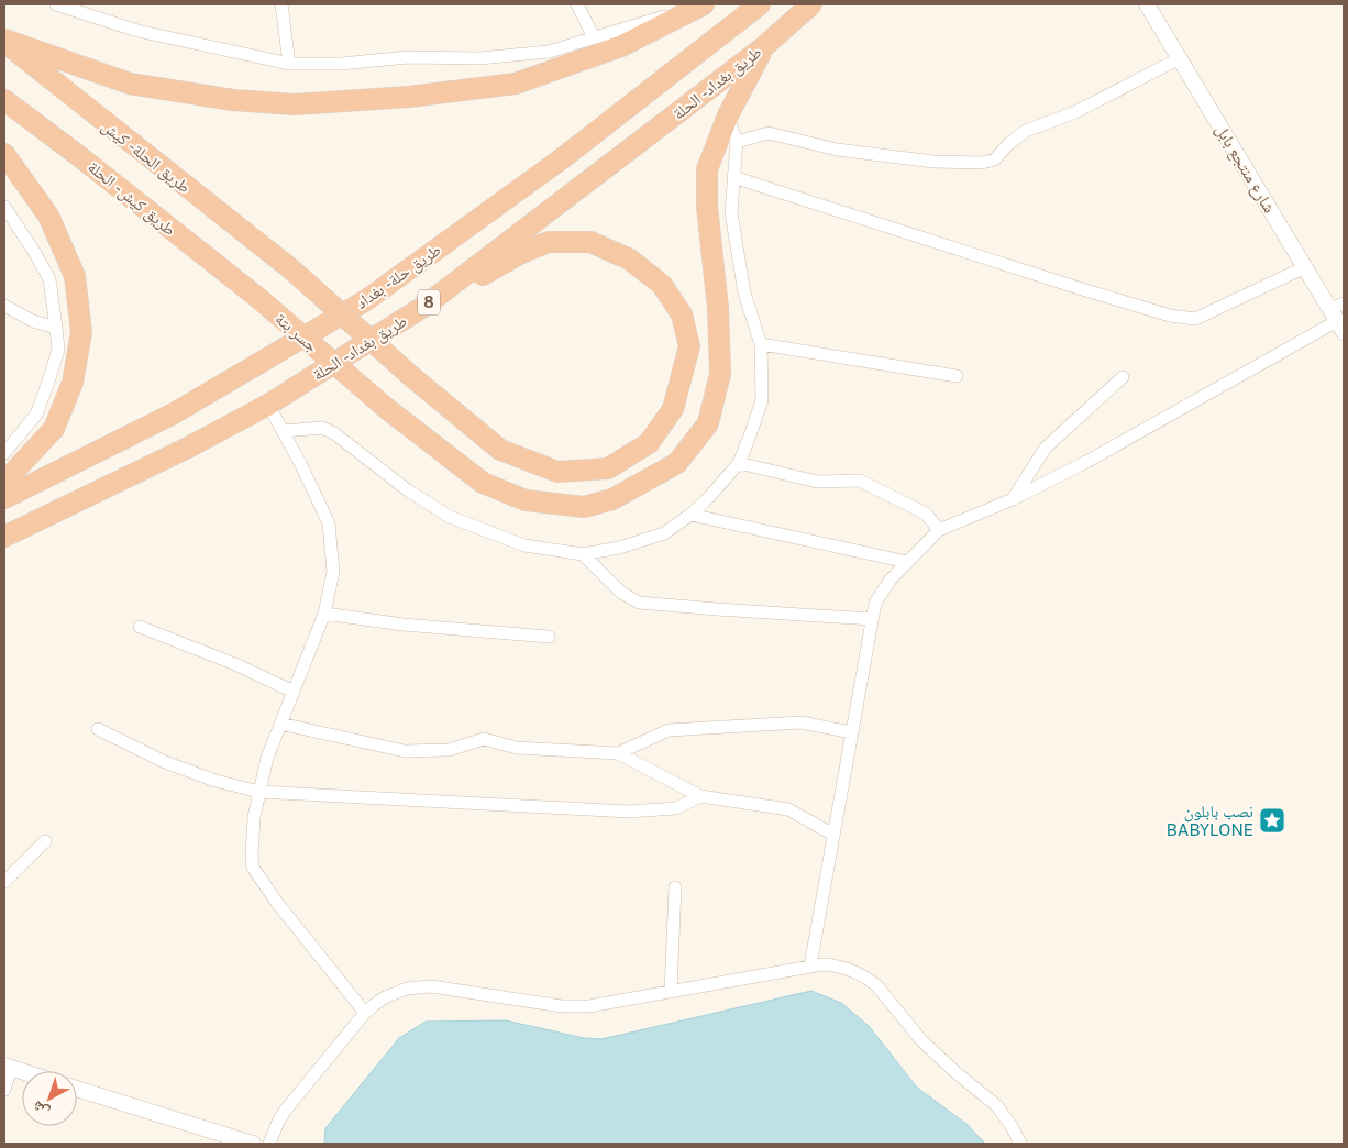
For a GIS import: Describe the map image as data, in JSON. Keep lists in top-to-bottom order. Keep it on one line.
{"streets":{"highway":["طريق بغداد - الحلة","طريق الحلة - كيش","طريق كيش - الحلة","طريق حلة - بغداد","8","جسر بتة"],"street":["شارع منتجع بابل"]},"crossings":[["طريق بغداد - الحلة","طريق الحلة - كيش"],["طريق بغداد - الحلة","جسر بتة"],["طريق كيش - الحلة","جسر بتة"]],"places":{"place":["نصب بابلون BABYLONE"]},"north":"bottom left"}
